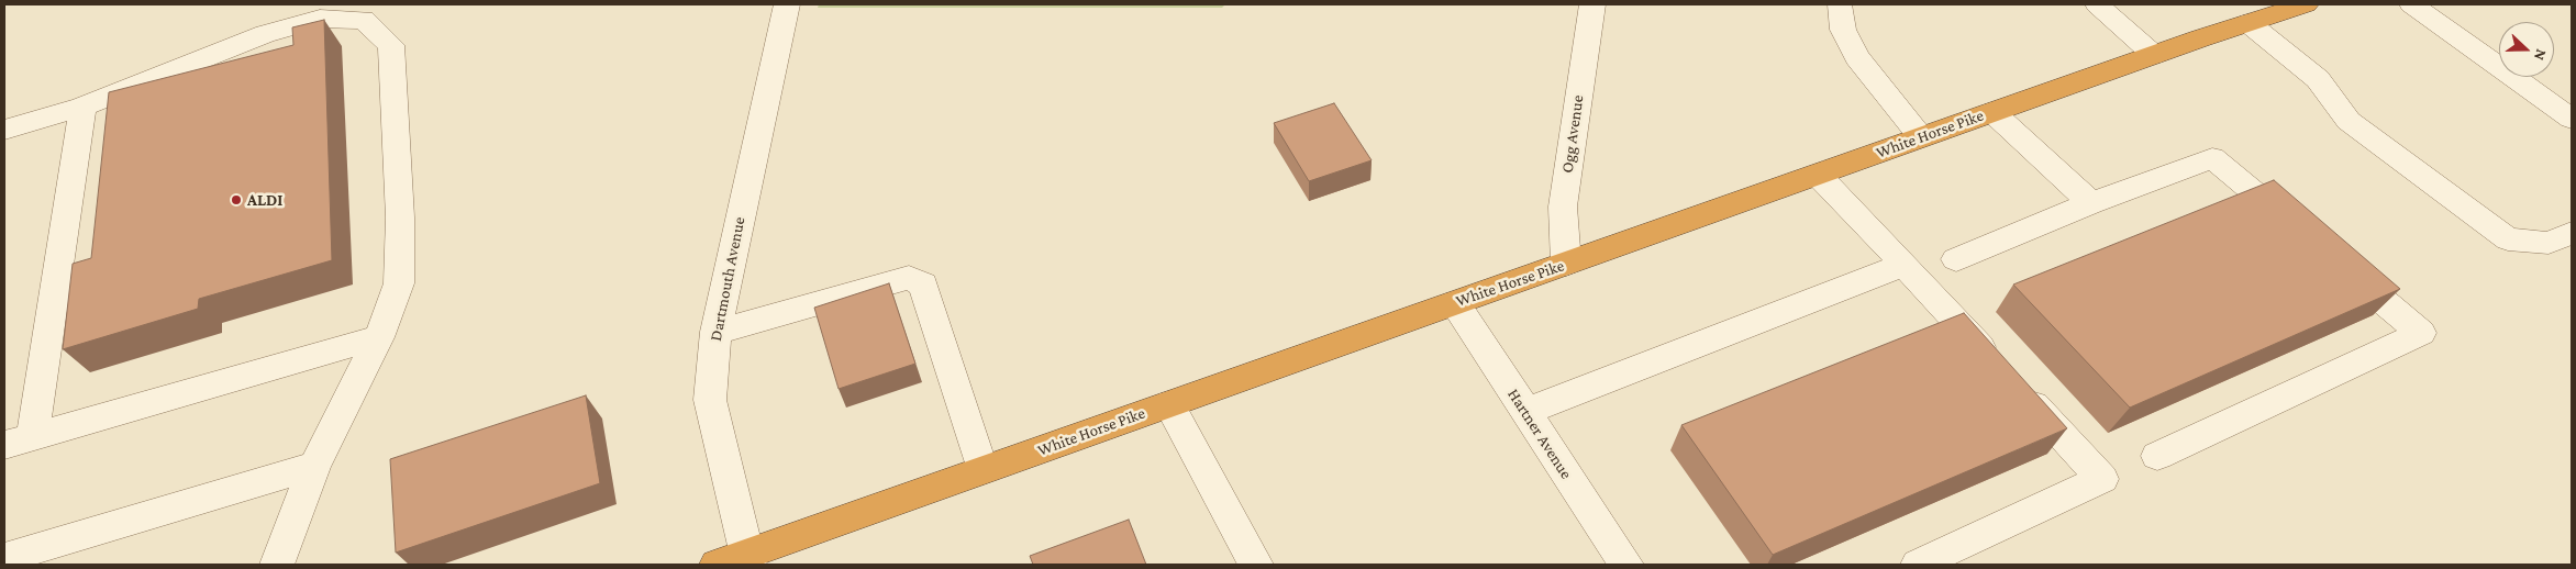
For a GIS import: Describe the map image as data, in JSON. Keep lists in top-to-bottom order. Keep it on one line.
{"streets":{"highway":["White Horse Pike"],"street":["Ogg Avenue","Dartmouth Avenue","Hartner Avenue"]},"crossings":[["Ogg Avenue","White Horse Pike"],["White Horse Pike","Dartmouth Avenue"],["White Horse Pike","Hartner Avenue"]],"places":["ALDI"],"north":"right"}
